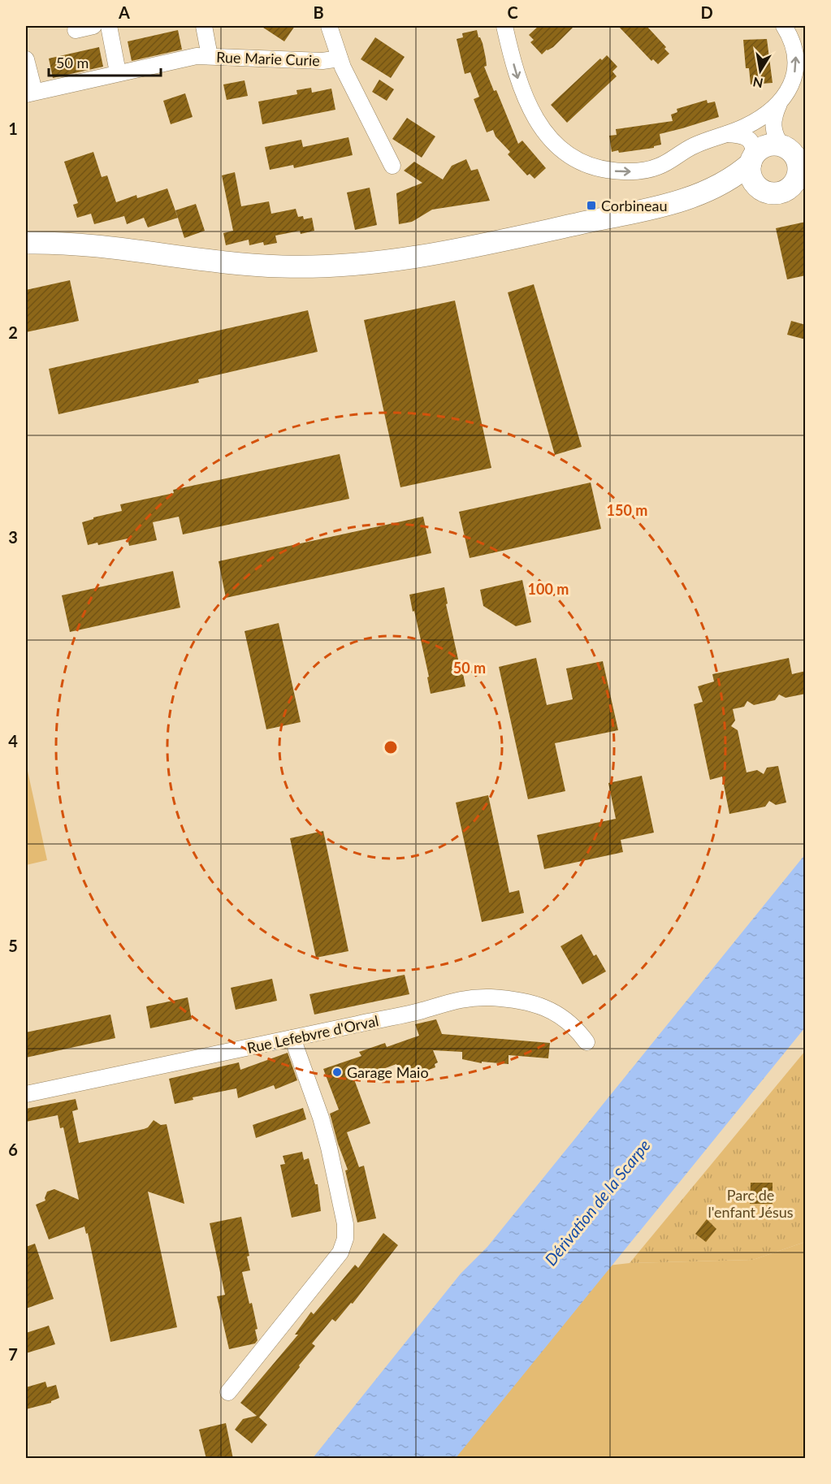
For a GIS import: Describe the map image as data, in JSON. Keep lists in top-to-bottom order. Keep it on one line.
{"streets":{"street":["Rue Marie Curie","Rue Lefebvre d'Orval"]},"water":["Dérivation de la Scarpe"],"parks":["Parc de l'enfant Jésus"],"places":{"transit":["Corbineau"],"other":["Garage Maio"]},"scale_bar":"50 m","north":"bottom","grid":{"columns":["A","B","C","D"],"rows":["1","2","3","4","5","6","7"]},"rings":["150 m","100 m","50 m"]}
